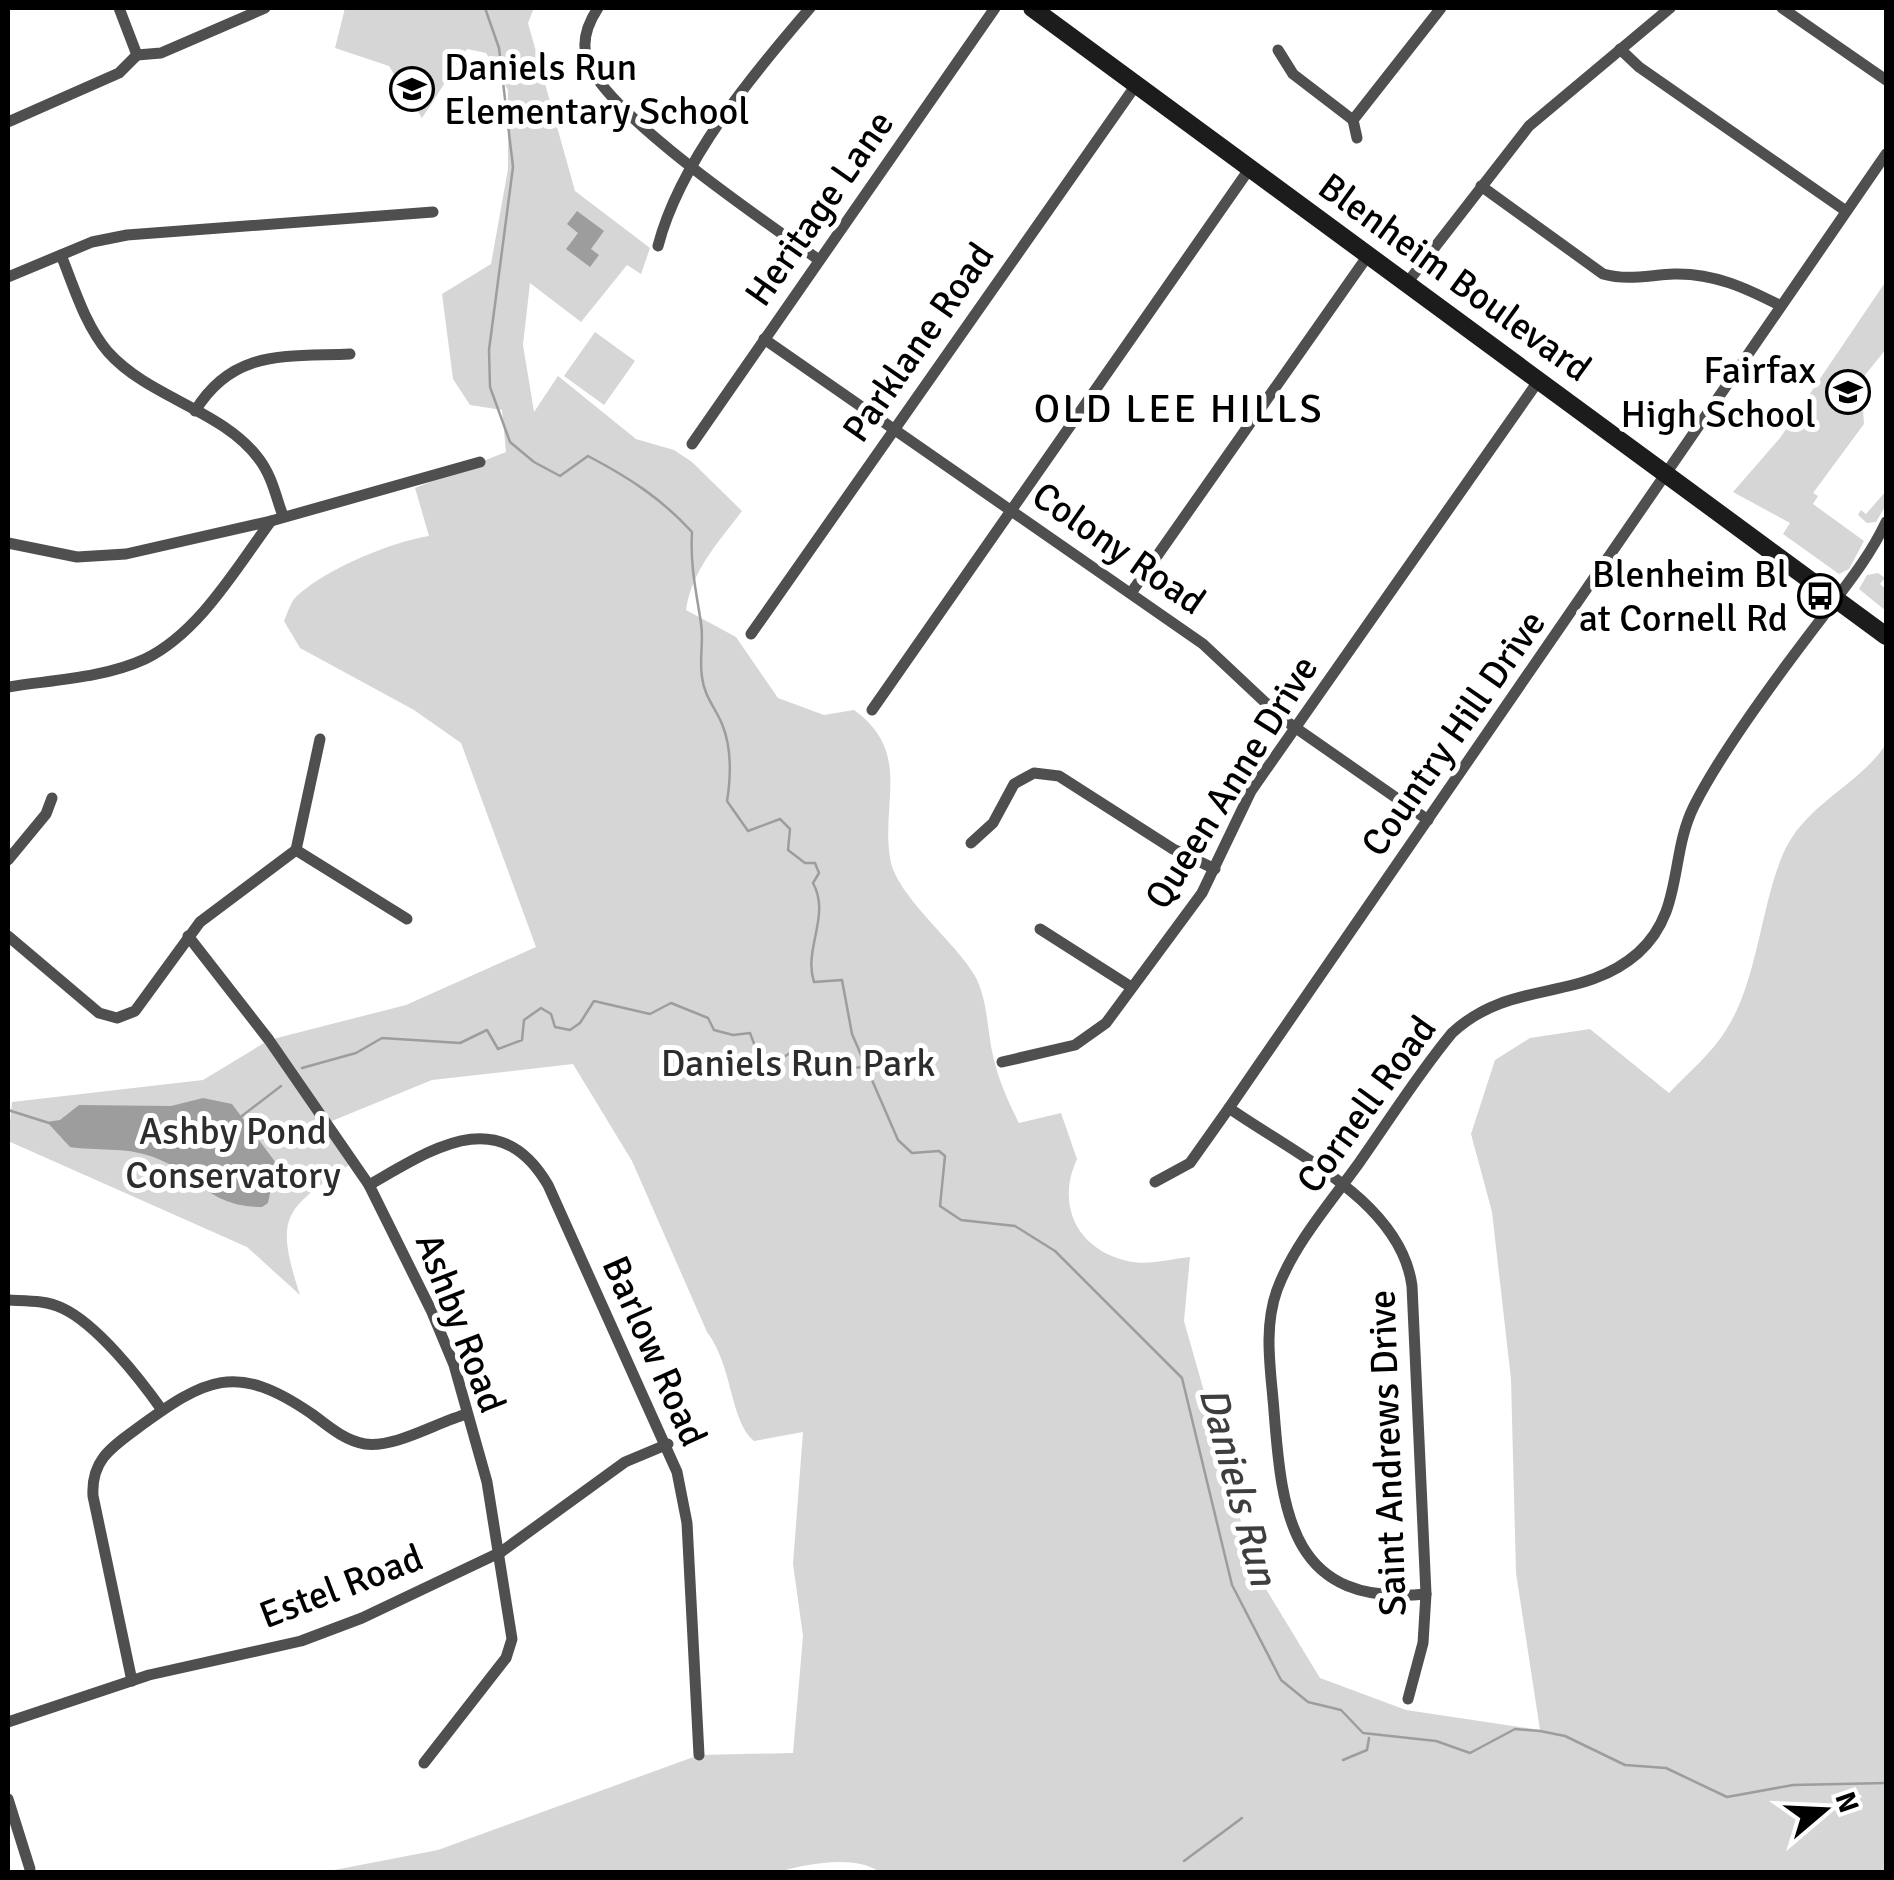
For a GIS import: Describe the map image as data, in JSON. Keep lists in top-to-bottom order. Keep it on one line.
{"streets":{"main road":["Blenheim Boulevard"],"street":["Heritage Lane","Parklane Road","Colony Road","Country Hill Drive","Queen Anne Drive","Cornell Road","Ashby Road","Barlow Road","Saint Andrews Drive","Estel Road"]},"crossings":[["Heritage Lane","Colony Road"],["Blenheim Boulevard","Parklane Road"],["Blenheim Boulevard","Country Hill Drive"],["Blenheim Boulevard","Queen Anne Drive"],["Blenheim Boulevard","Cornell Road"],["Parklane Road","Colony Road"],["Colony Road","Country Hill Drive"],["Colony Road","Queen Anne Drive"],["Country Hill Drive","Saint Andrews Drive"],["Cornell Road","Saint Andrews Drive"],["Ashby Road","Barlow Road"],["Ashby Road","Estel Road"],["Barlow Road","Estel Road"]],"districts":["OLD LEE HILLS"],"water":["Daniels Run"],"parks":["Daniels Run Park","Ashby Pond Conservatory"],"places":{"school or university":["Daniels Run Elementary School","Fairfax High School"],"bus stop":["Blenheim Bl at Cornell Rd"]},"north":"right"}
